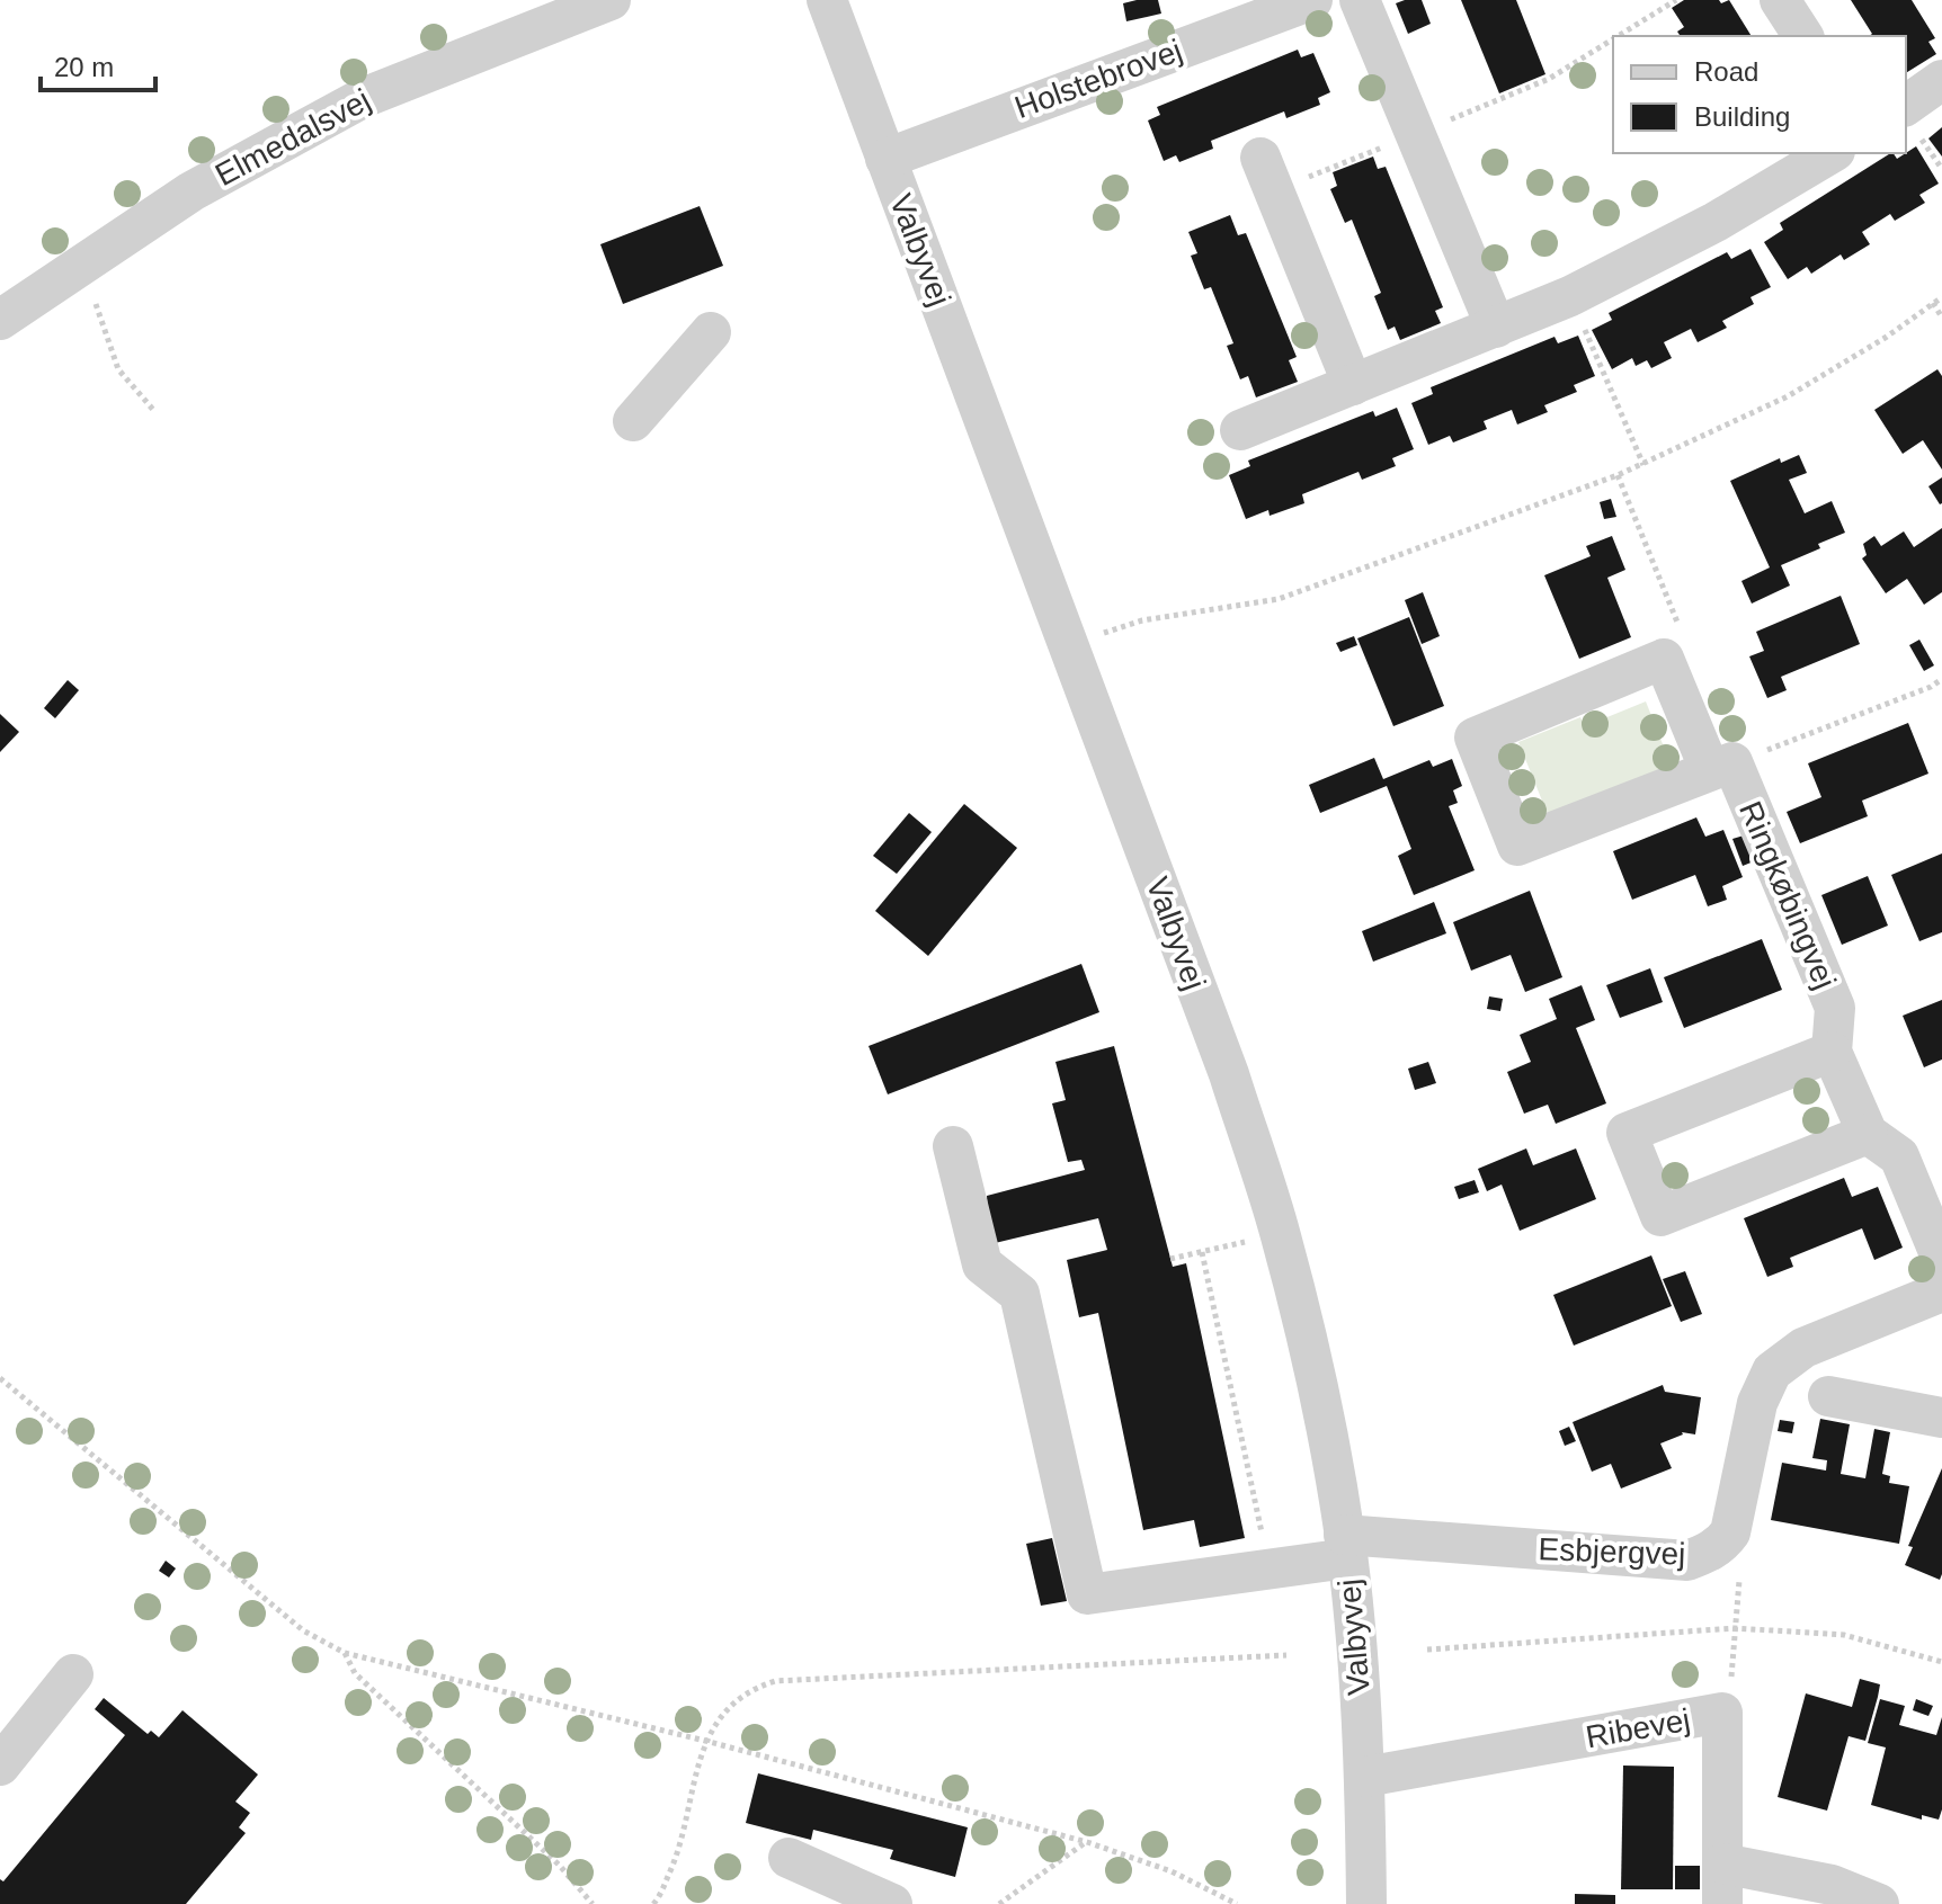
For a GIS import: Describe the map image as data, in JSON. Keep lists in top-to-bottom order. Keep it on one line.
{"streets":{"street":["Holstebrovej","Elmedalsvej","Valbyvej","Ringkøbingvej","Esbjergvej","Ribevej"]},"crossings":[["Holstebrovej","Valbyvej"],["Valbyvej","Esbjergvej"],["Valbyvej","Ribevej"]],"legend":["Road","Building"],"scale_bar":"20 m"}
